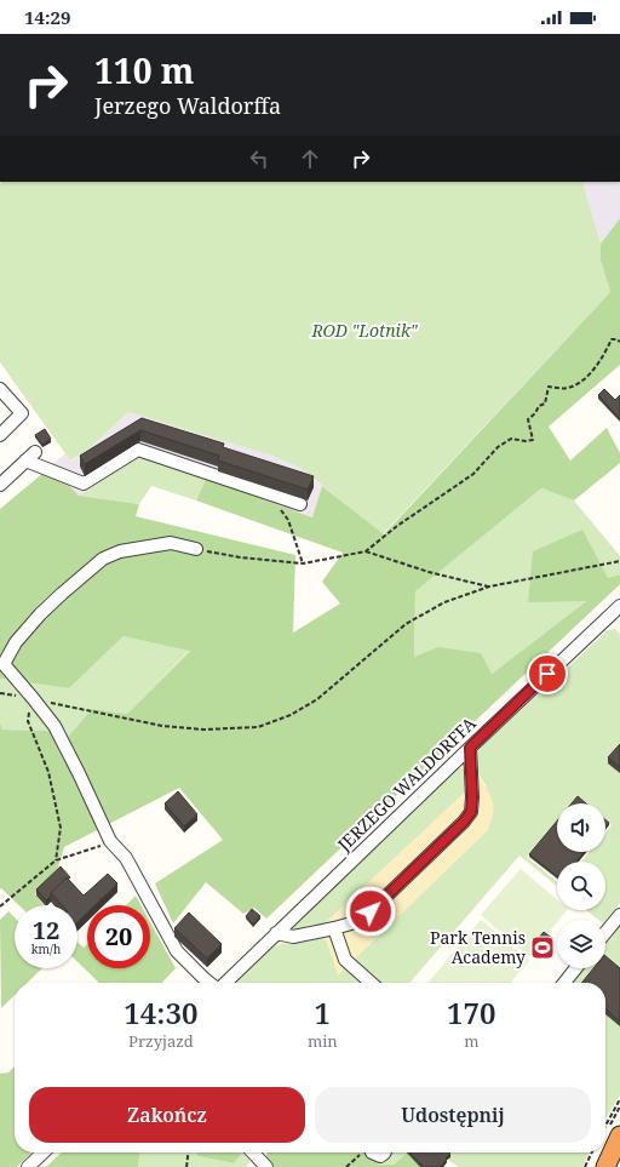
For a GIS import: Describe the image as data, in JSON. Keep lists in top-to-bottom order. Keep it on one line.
{"streets":{"street":["JERZEGO WALDORFFA"]},"parks":["ROD \"Lotnik\""],"places":{"sports":["Park Tennis Academy"]},"page":{"status":"14:29","turn":["110 m","Jerzego Waldorffa"],"speed":"12 km/h","limit":"20","eta":["14:30","Przyjazd","1","min","170","m"],"buttons":["Zakończ","Udostępnij"]}}
